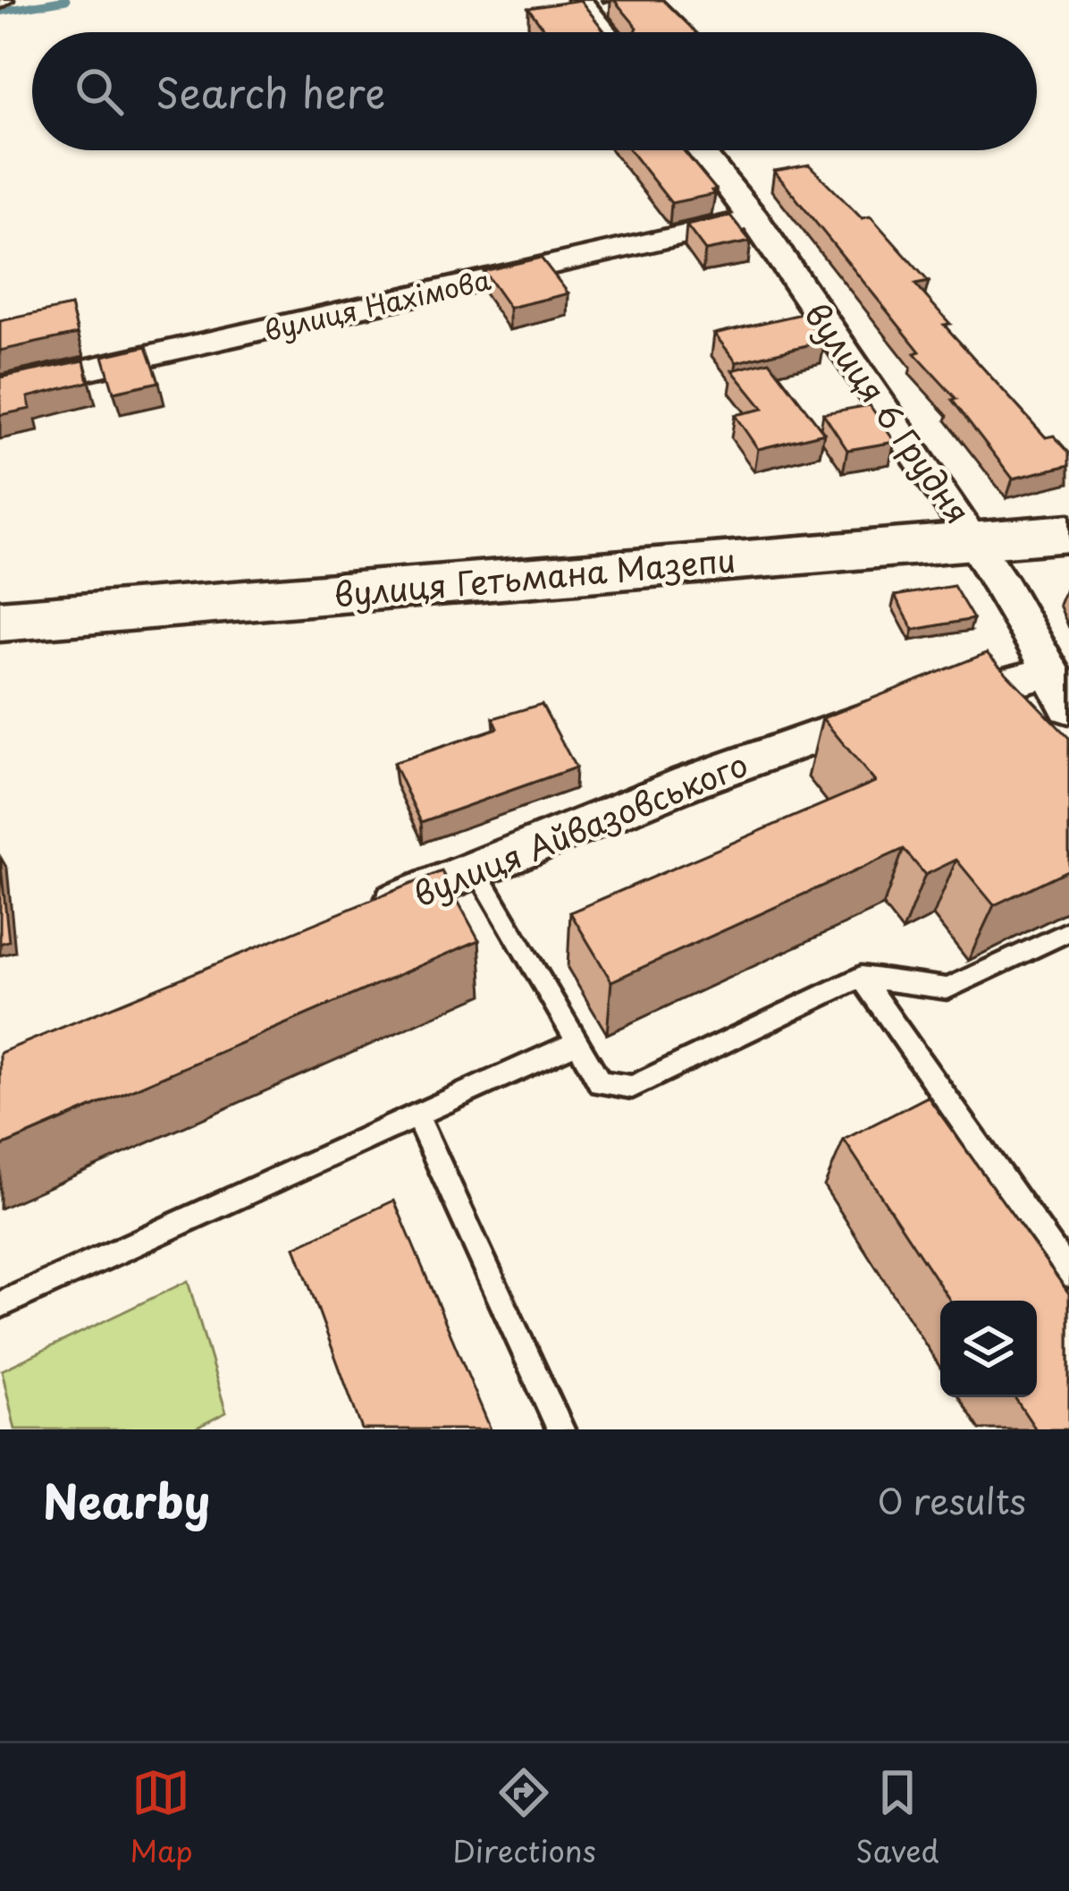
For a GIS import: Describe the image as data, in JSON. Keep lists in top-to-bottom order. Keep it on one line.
{"streets":{"highway":["вулиця Гетьмана Мазепи"],"street":["вулиця Нахімова","вулиця 6 Грудня","вулиця Айвазовського"]},"crossings":[["вулиця Нахімова","вулиця 6 Грудня"],["вулиця 6 Грудня","вулиця Гетьмана Мазепи"],["вулиця 6 Грудня","вулиця Айвазовського"]],"page":{"search":"Search here","heading":["Nearby","0 results"],"nav":["Map","Directions","Saved"]}}
